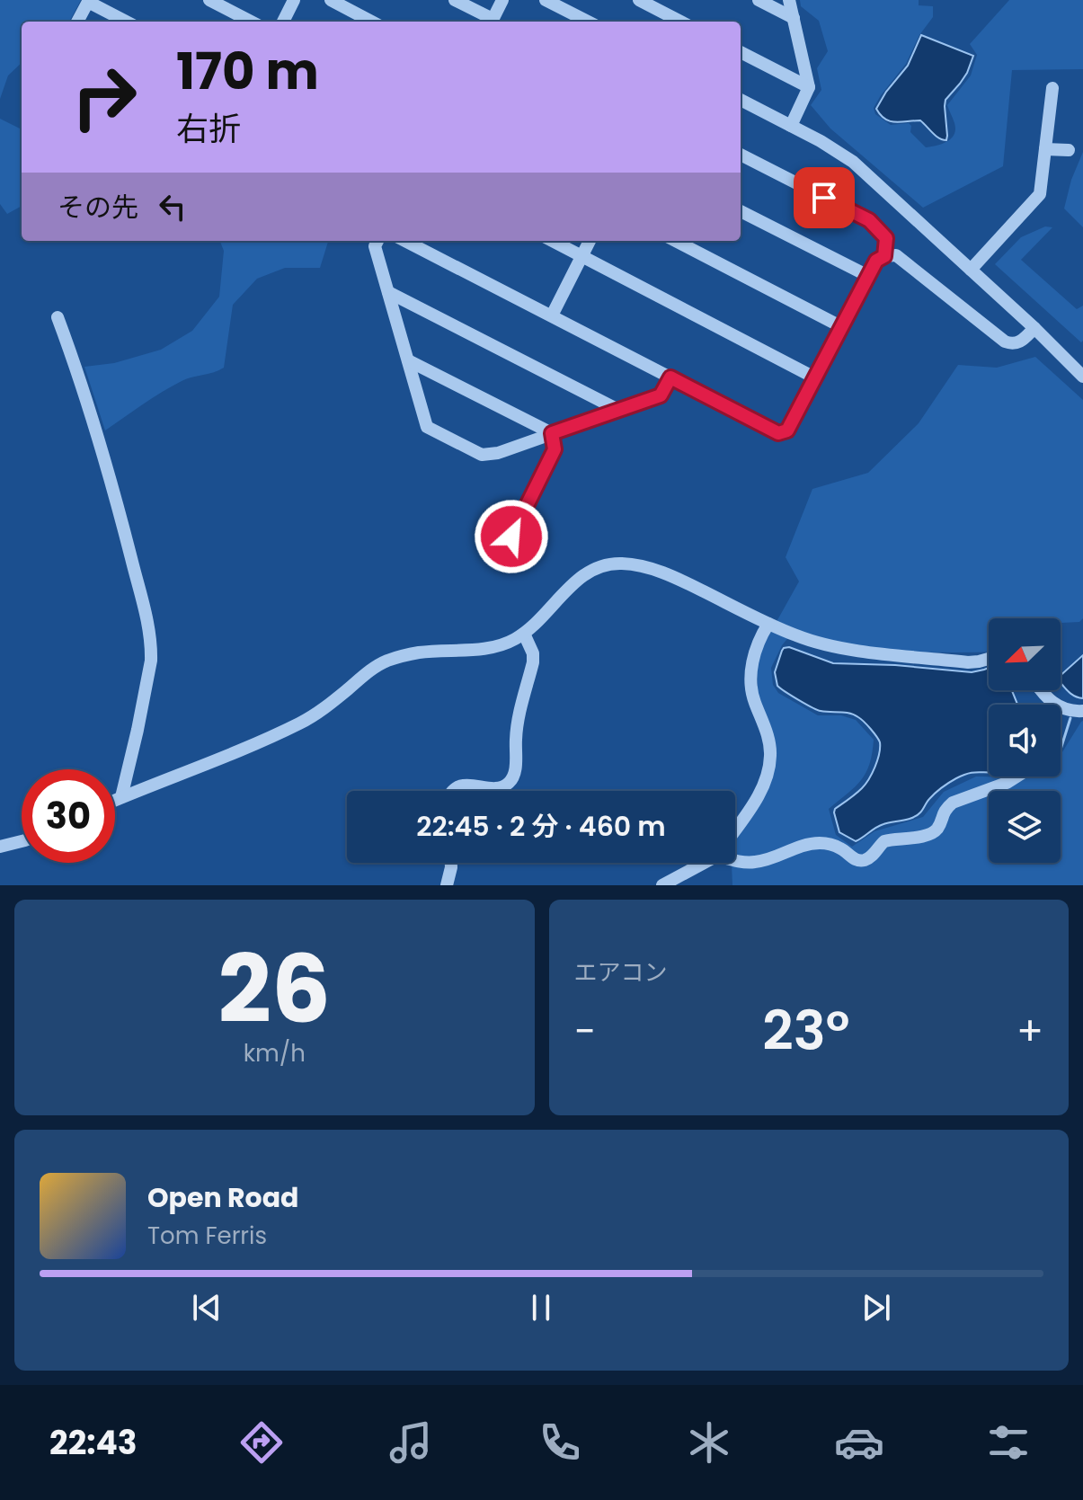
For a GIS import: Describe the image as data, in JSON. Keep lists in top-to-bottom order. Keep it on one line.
{"north":"bottom left","page":{"turn":["170 m","右折"],"then":"その先","limit":"30","trip":"22:45 · 2 分 · 460 m","tile":[["26","km/h"],"エアコン"],"heat":["−","23°","+"],"song":["Open Road","Tom Ferris"],"tabs":"22:43"}}
